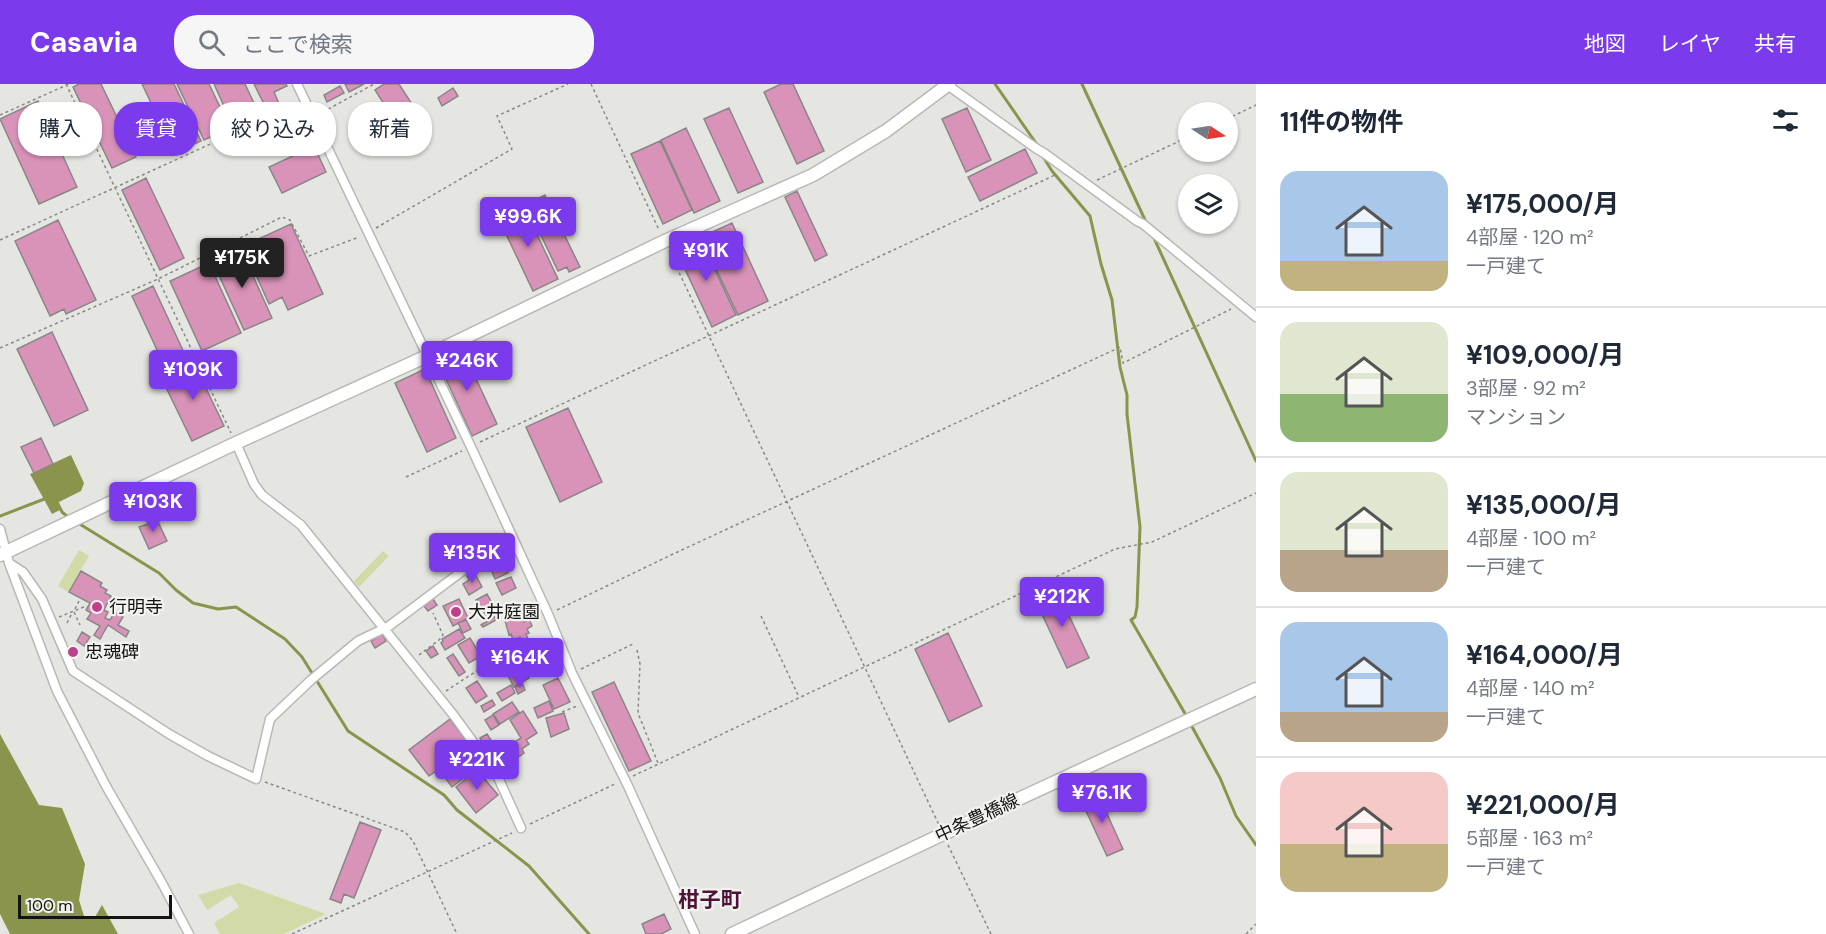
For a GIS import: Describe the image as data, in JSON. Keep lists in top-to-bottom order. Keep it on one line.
{"streets":{"street":["中条豊橋線"]},"districts":["柑子町"],"places":["行明寺","大井庭園","忠魂碑"],"scale_bar":"100 m","north":"right","page":{"header":"Casavia","search":"ここで検索","nav":["地図","レイヤ","共有"],"heading":"11件の物件","chip":["購入","賃貸","絞り込み","新着"],"list":[{"name":"¥175,000/月","note":"4部屋 · 120 m² · 一戸建て"},{"name":"¥109,000/月","note":"3部屋 · 92 m² · マンション"},{"name":"¥135,000/月","note":"4部屋 · 100 m² · 一戸建て"},{"name":"¥164,000/月","note":"4部屋 · 140 m² · 一戸建て"},{"name":"¥221,000/月","note":"5部屋 · 163 m² · 一戸建て"}],"price":["¥99.6K","¥91K","¥175K","¥246K","¥109K","¥103K","¥135K","¥212K","¥164K","¥221K","¥76.1K"],"scale":"100 m"}}
